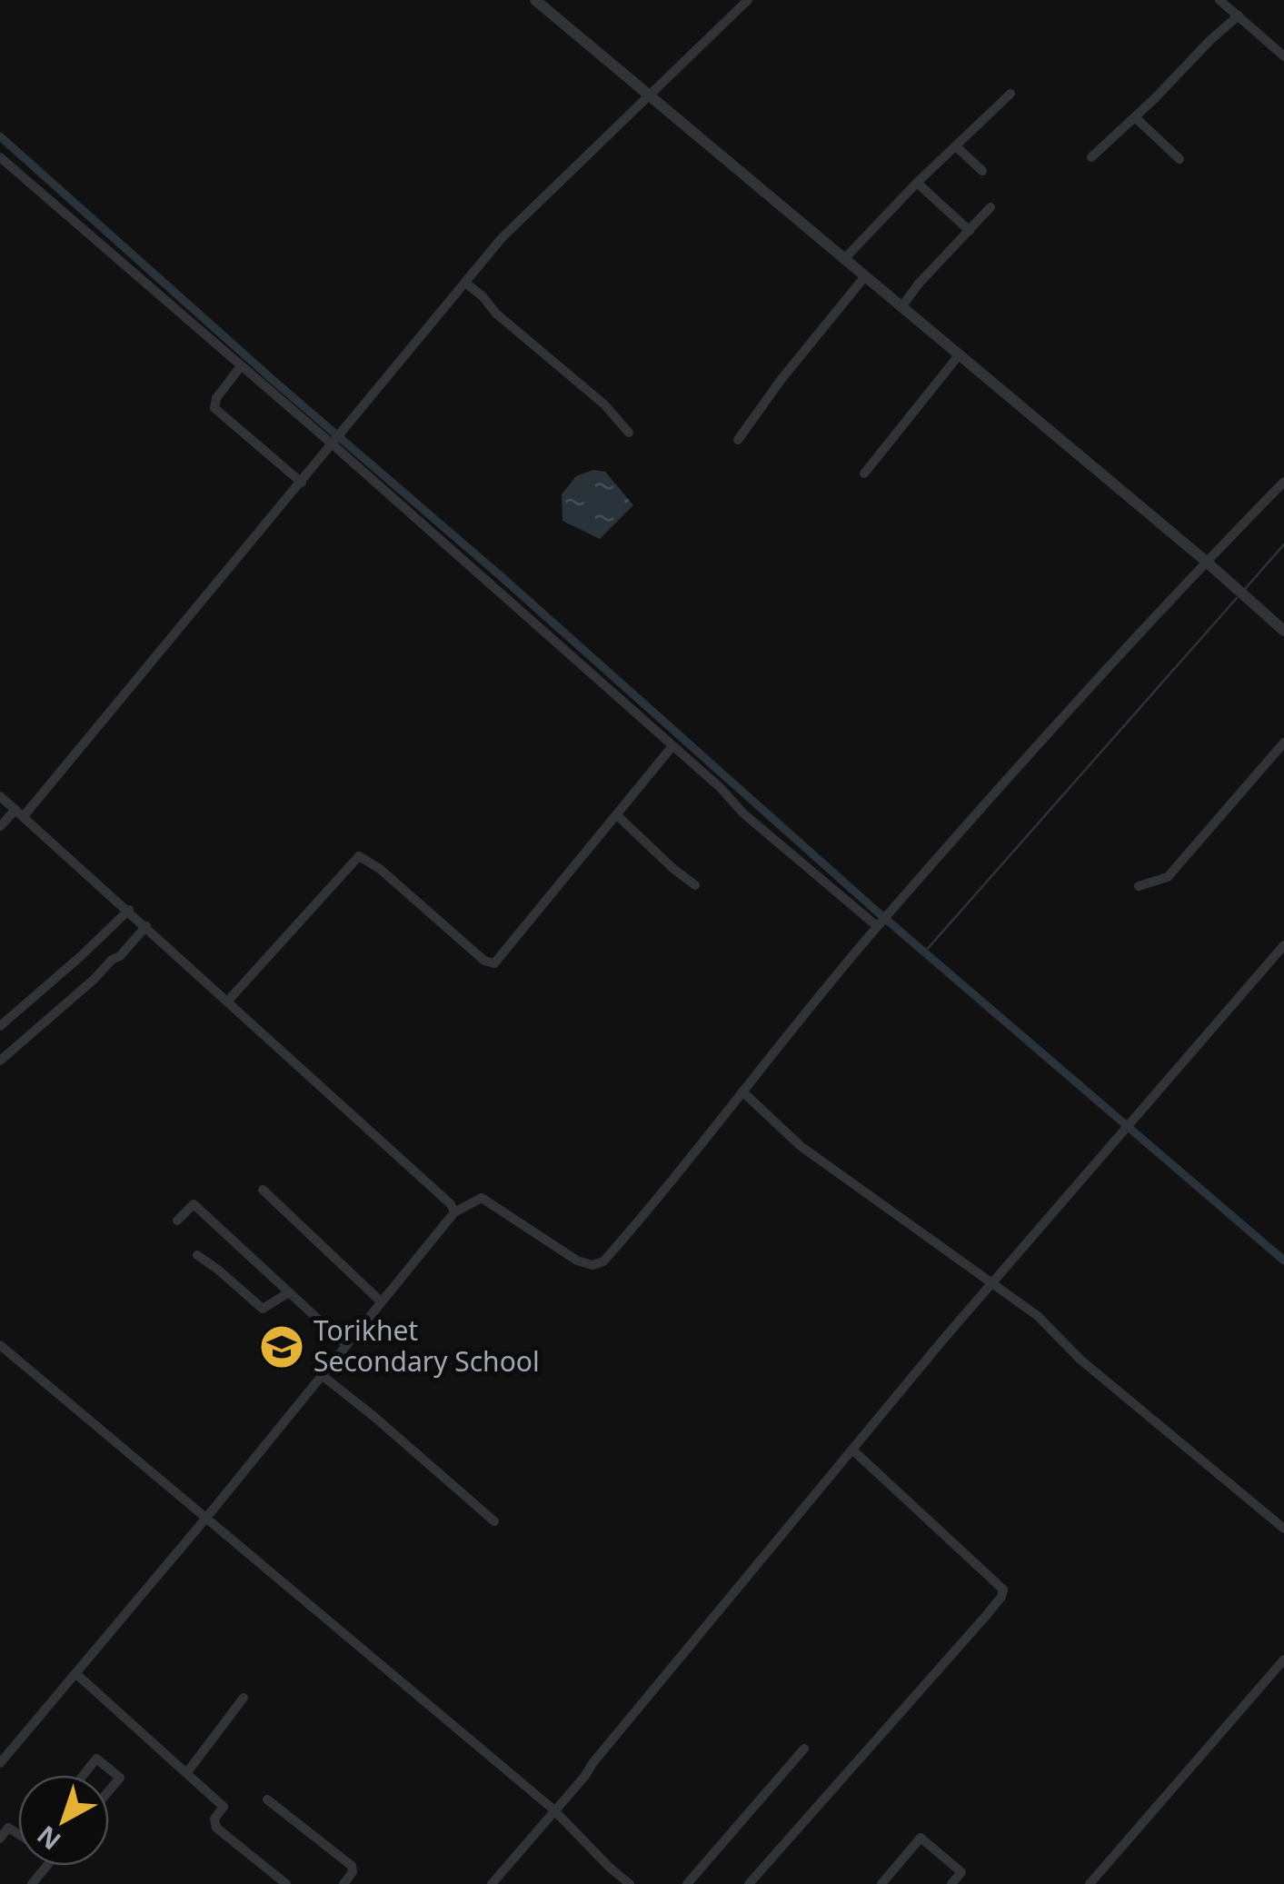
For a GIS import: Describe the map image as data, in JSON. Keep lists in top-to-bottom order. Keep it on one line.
{"places":{"school or university":["Torikhet Secondary School"]},"north":"bottom left"}
